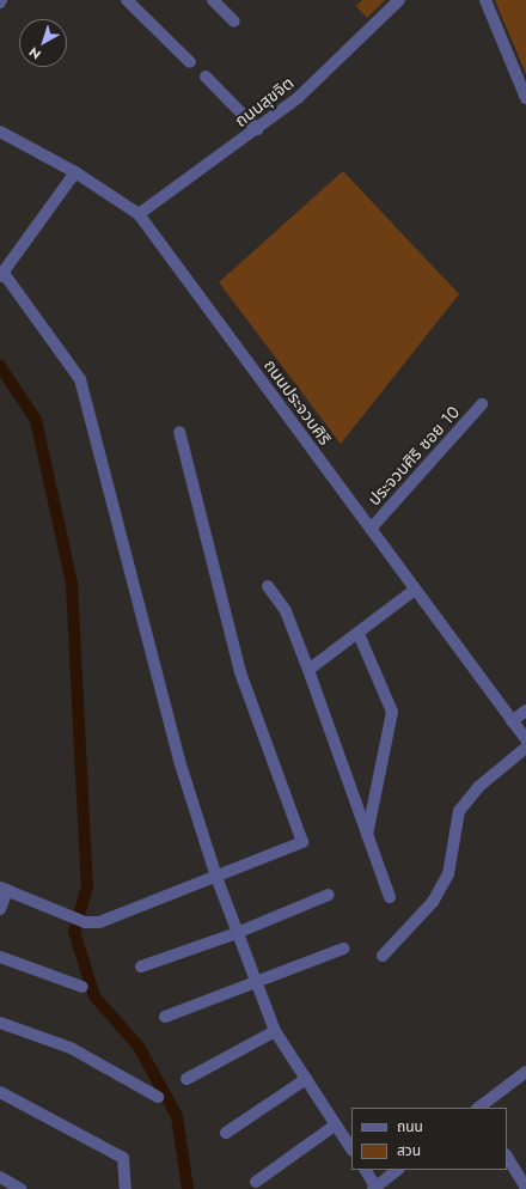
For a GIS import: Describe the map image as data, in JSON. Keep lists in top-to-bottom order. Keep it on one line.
{"streets":{"street":["ถนนสุขจิต","ถนนประจวบศิริ","ประจวบศิริ ซอย 10"]},"crossings":[["ถนนสุขจิต","ถนนประจวบศิริ"],["ถนนประจวบศิริ","ประจวบศิริ ซอย 10"]],"legend":["ถนน","สวน"],"north":"bottom left"}
